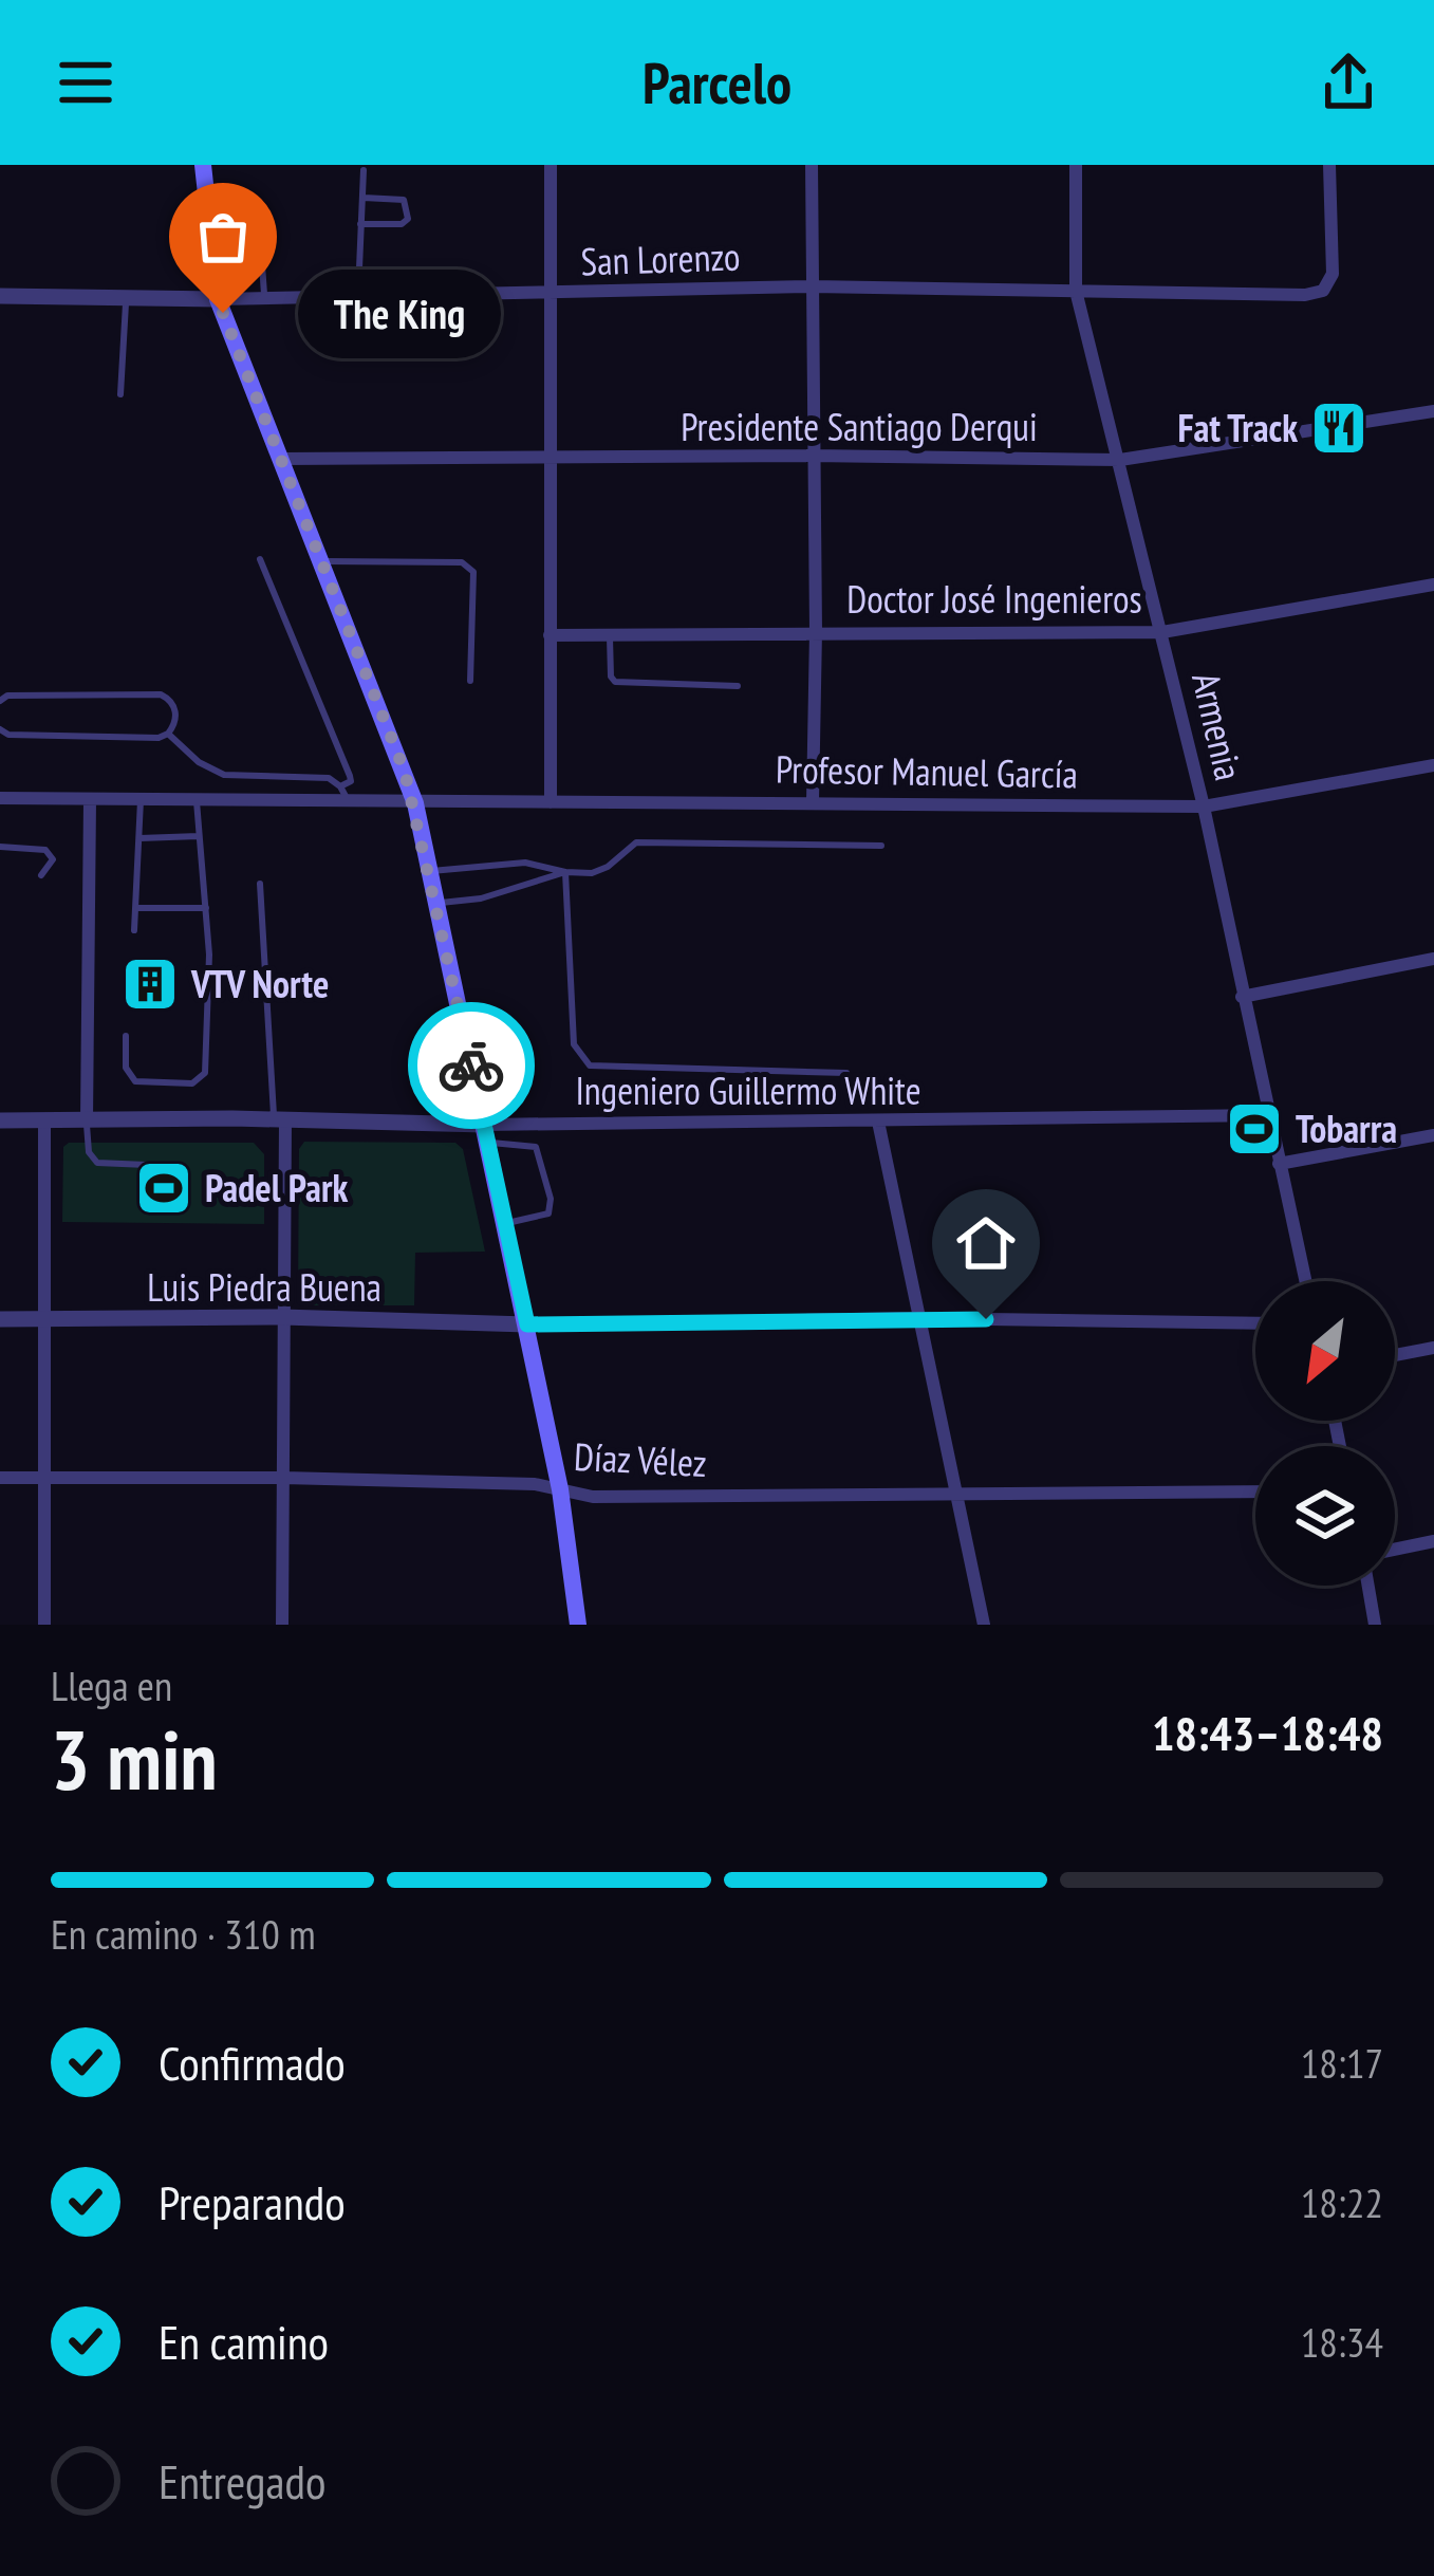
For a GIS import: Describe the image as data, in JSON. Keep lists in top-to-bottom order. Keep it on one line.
{"streets":{"street":["San Lorenzo","Presidente Santiago Derqui","Doctor José Ingenieros","Armenia","Profesor Manuel García","Ingeniero Guillermo White","Luis Piedra Buena","Díaz Vélez"]},"crossings":[["San Lorenzo","Armenia"],["Presidente Santiago Derqui","Armenia"],["Doctor José Ingenieros","Armenia"],["Armenia","Profesor Manuel García"],["Armenia","Ingeniero Guillermo White"]],"places":{"other":["The King"],"restaurant":["Fat Track"],"building":["VTV Norte"],"sports":["Tobarra","Padel Park"]},"north":"bottom left","page":{"header":"Parcelo","bubble":"The King","heading":["3 min","Llega en","18:43–18:48"],"bar":"En camino · 310 m","list":[["Confirmado","18:17"],["Preparando","18:22"],["En camino","18:34"],"Entregado"]}}
